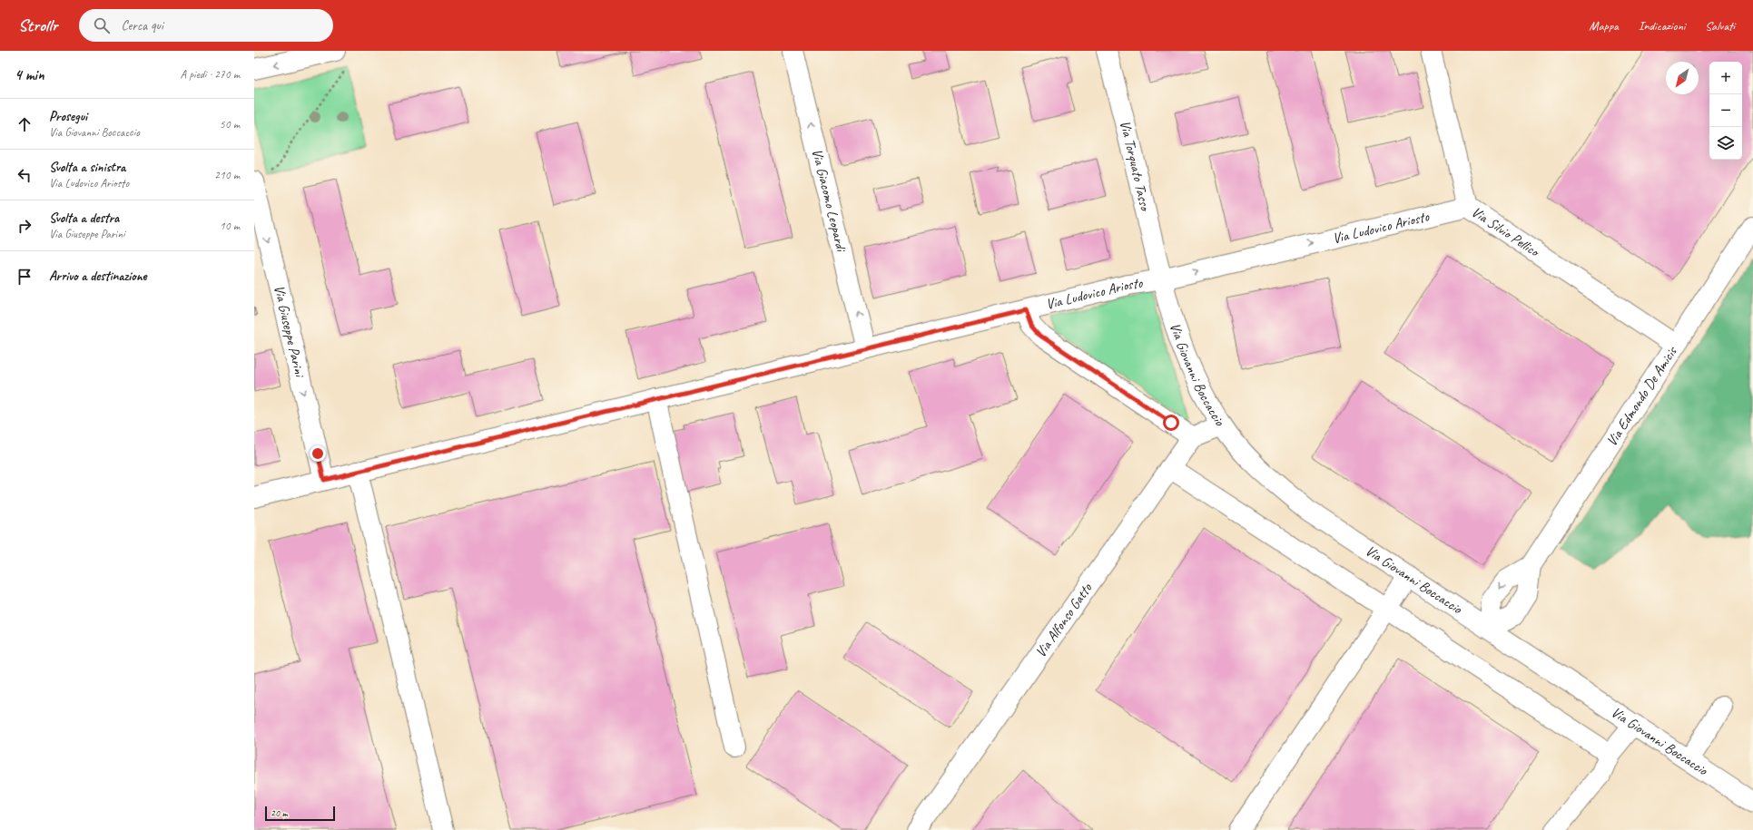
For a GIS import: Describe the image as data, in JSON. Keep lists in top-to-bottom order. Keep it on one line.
{"streets":{"street":["Via Torquato Tasso","Via Giacomo Leopardi","Via Ludovico Ariosto","Via Silvio Pellico","Via Giuseppe Parini","Via Giovanni Boccaccio","Via Edmondo De Amicis","Via Alfonso Gatto"]},"crossings":[["Via Torquato Tasso","Via Ludovico Ariosto"],["Via Torquato Tasso","Via Giovanni Boccaccio"],["Via Giacomo Leopardi","Via Ludovico Ariosto"],["Via Ludovico Ariosto","Via Silvio Pellico"],["Via Ludovico Ariosto","Via Giuseppe Parini"],["Via Ludovico Ariosto","Via Giovanni Boccaccio"],["Via Silvio Pellico","Via Edmondo De Amicis"],["Via Giovanni Boccaccio","Via Edmondo De Amicis"]],"one_way":["Via Giacomo Leopardi","Via Giuseppe Parini"],"scale_bar":"20 m","north":"bottom left","page":{"header":"Strollr","search":"Cerca qui","nav":["Mappa","Indicazioni","Salvati"],"heading":["4 min","A piedi · 270 m"],"map_buttons":["+","−"],"list":[["Prosegui","Via Giovanni Boccaccio","50 m"],["Svolta a sinistra","Via Ludovico Ariosto","210 m"],["Svolta a destra","Via Giuseppe Parini","10 m"],"Arrivo a destinazione"],"scale":"20 m"}}
